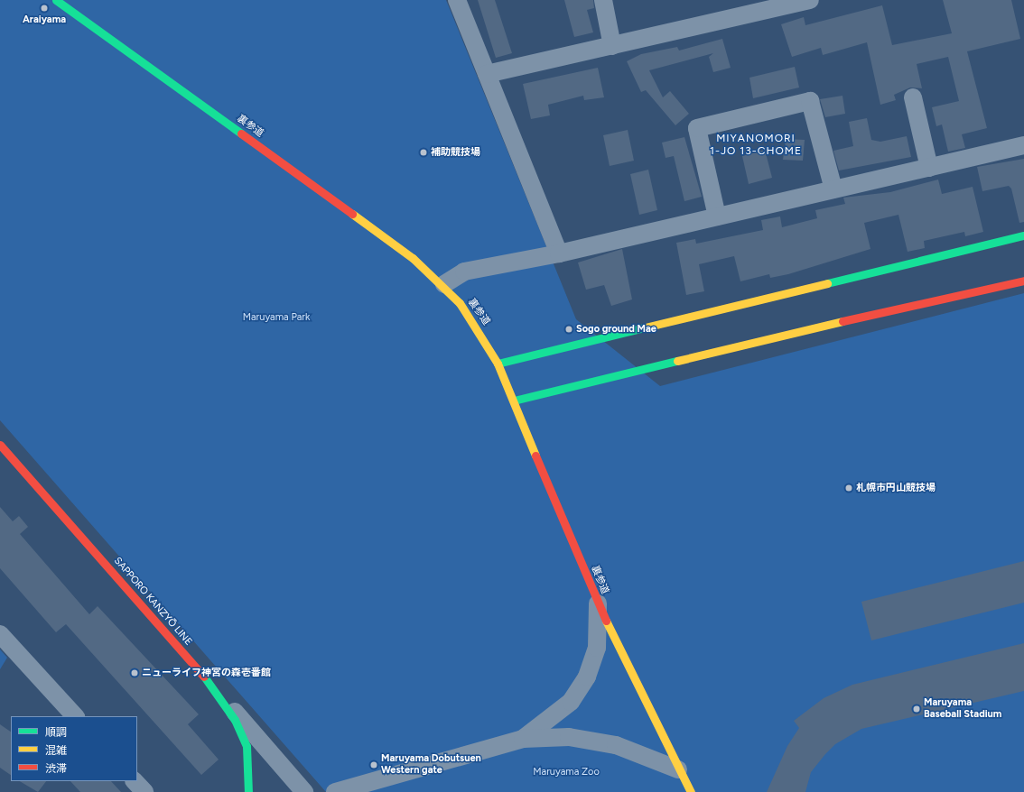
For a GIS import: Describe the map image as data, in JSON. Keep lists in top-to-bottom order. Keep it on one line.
{"streets":{"street":["裏参道","SAPPORO KANZYŌ LINE"]},"districts":["MIYANOMORI 1-JO 13-CHOME"],"parks":["Maruyama Park","Maruyama Zoo"],"places":["Araiyama","補助競技場","Sogo ground Mae","札幌市円山競技場","ニューライフ神宮の森壱番館","Maruyama Baseball Stadium","Maruyama Dobutsuen Western gate"],"legend":["順調","混雑","渋滞"]}
